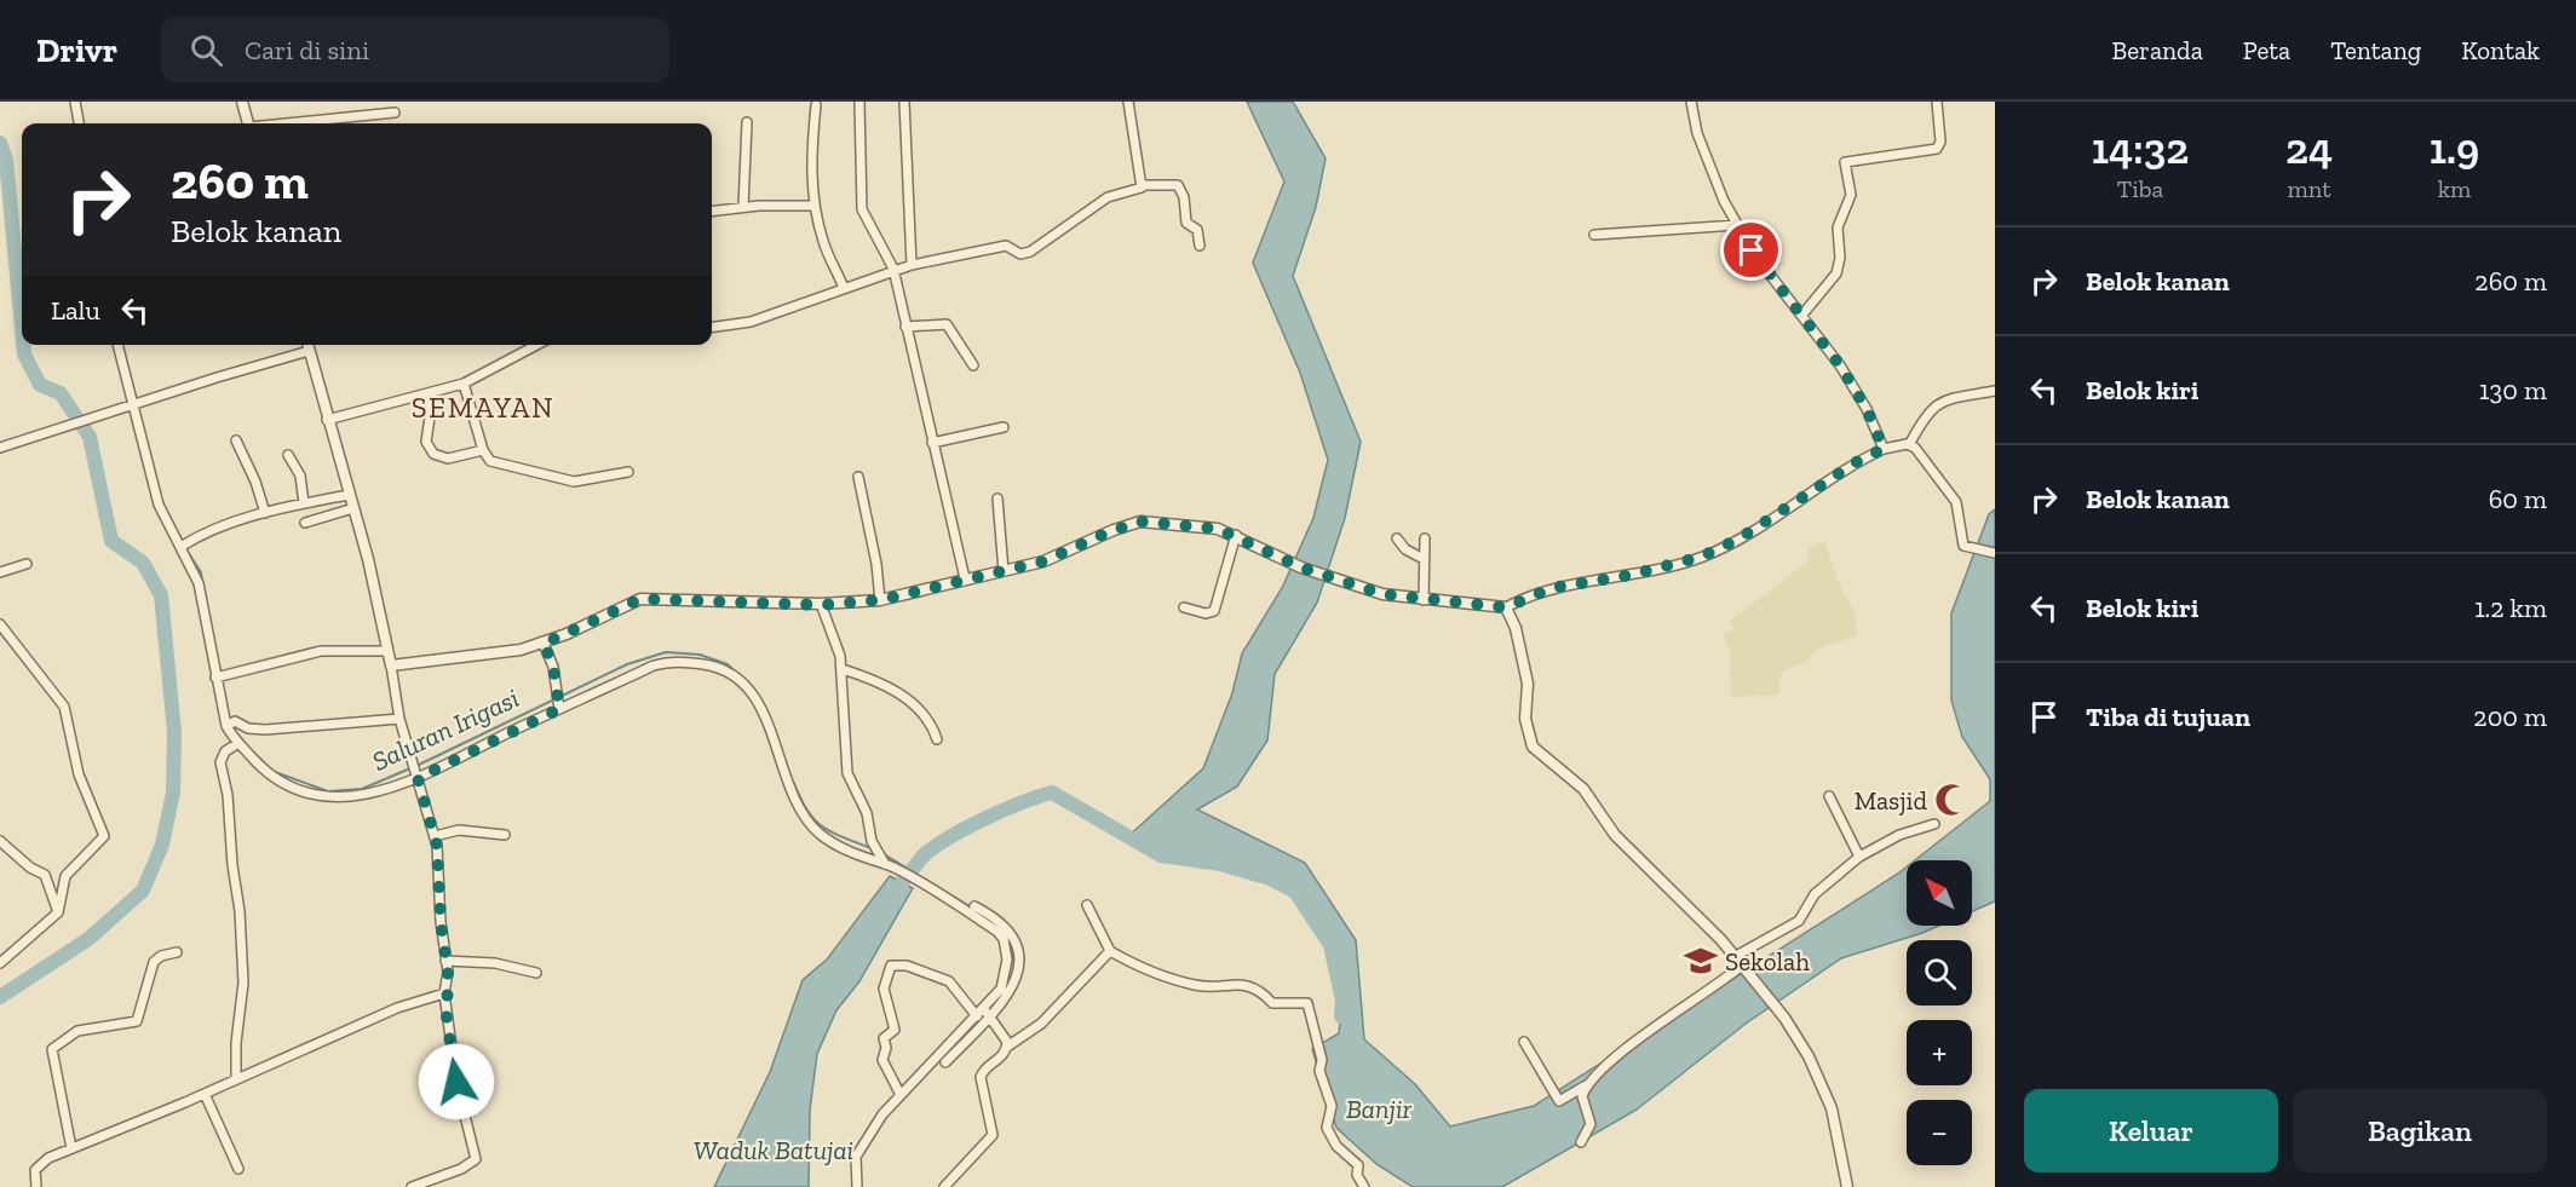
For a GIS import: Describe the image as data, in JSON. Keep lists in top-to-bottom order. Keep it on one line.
{"districts":["SEMAYAN"],"water":["Saluran Irigasi","Banjir","Waduk Batujai"],"places":{"mosque":["Masjid"],"school or university":["Sekolah"]},"north":"top left","page":{"header":"Drivr","search":"Cari di sini","nav":["Beranda","Peta","Tentang","Kontak"],"eta":["14:32","Tiba","24","mnt","1.9","km"],"turn":["260 m","Belok kanan"],"list":[{"name":"Belok kanan","value":"260 m"},{"name":"Belok kiri","value":"130 m"},{"name":"Belok kanan","value":"60 m"},{"name":"Belok kiri","value":"1.2 km"},{"name":"Tiba di tujuan","value":"200 m"}],"then":"Lalu","map_buttons":["+","−"],"buttons":["Keluar","Bagikan"]}}
